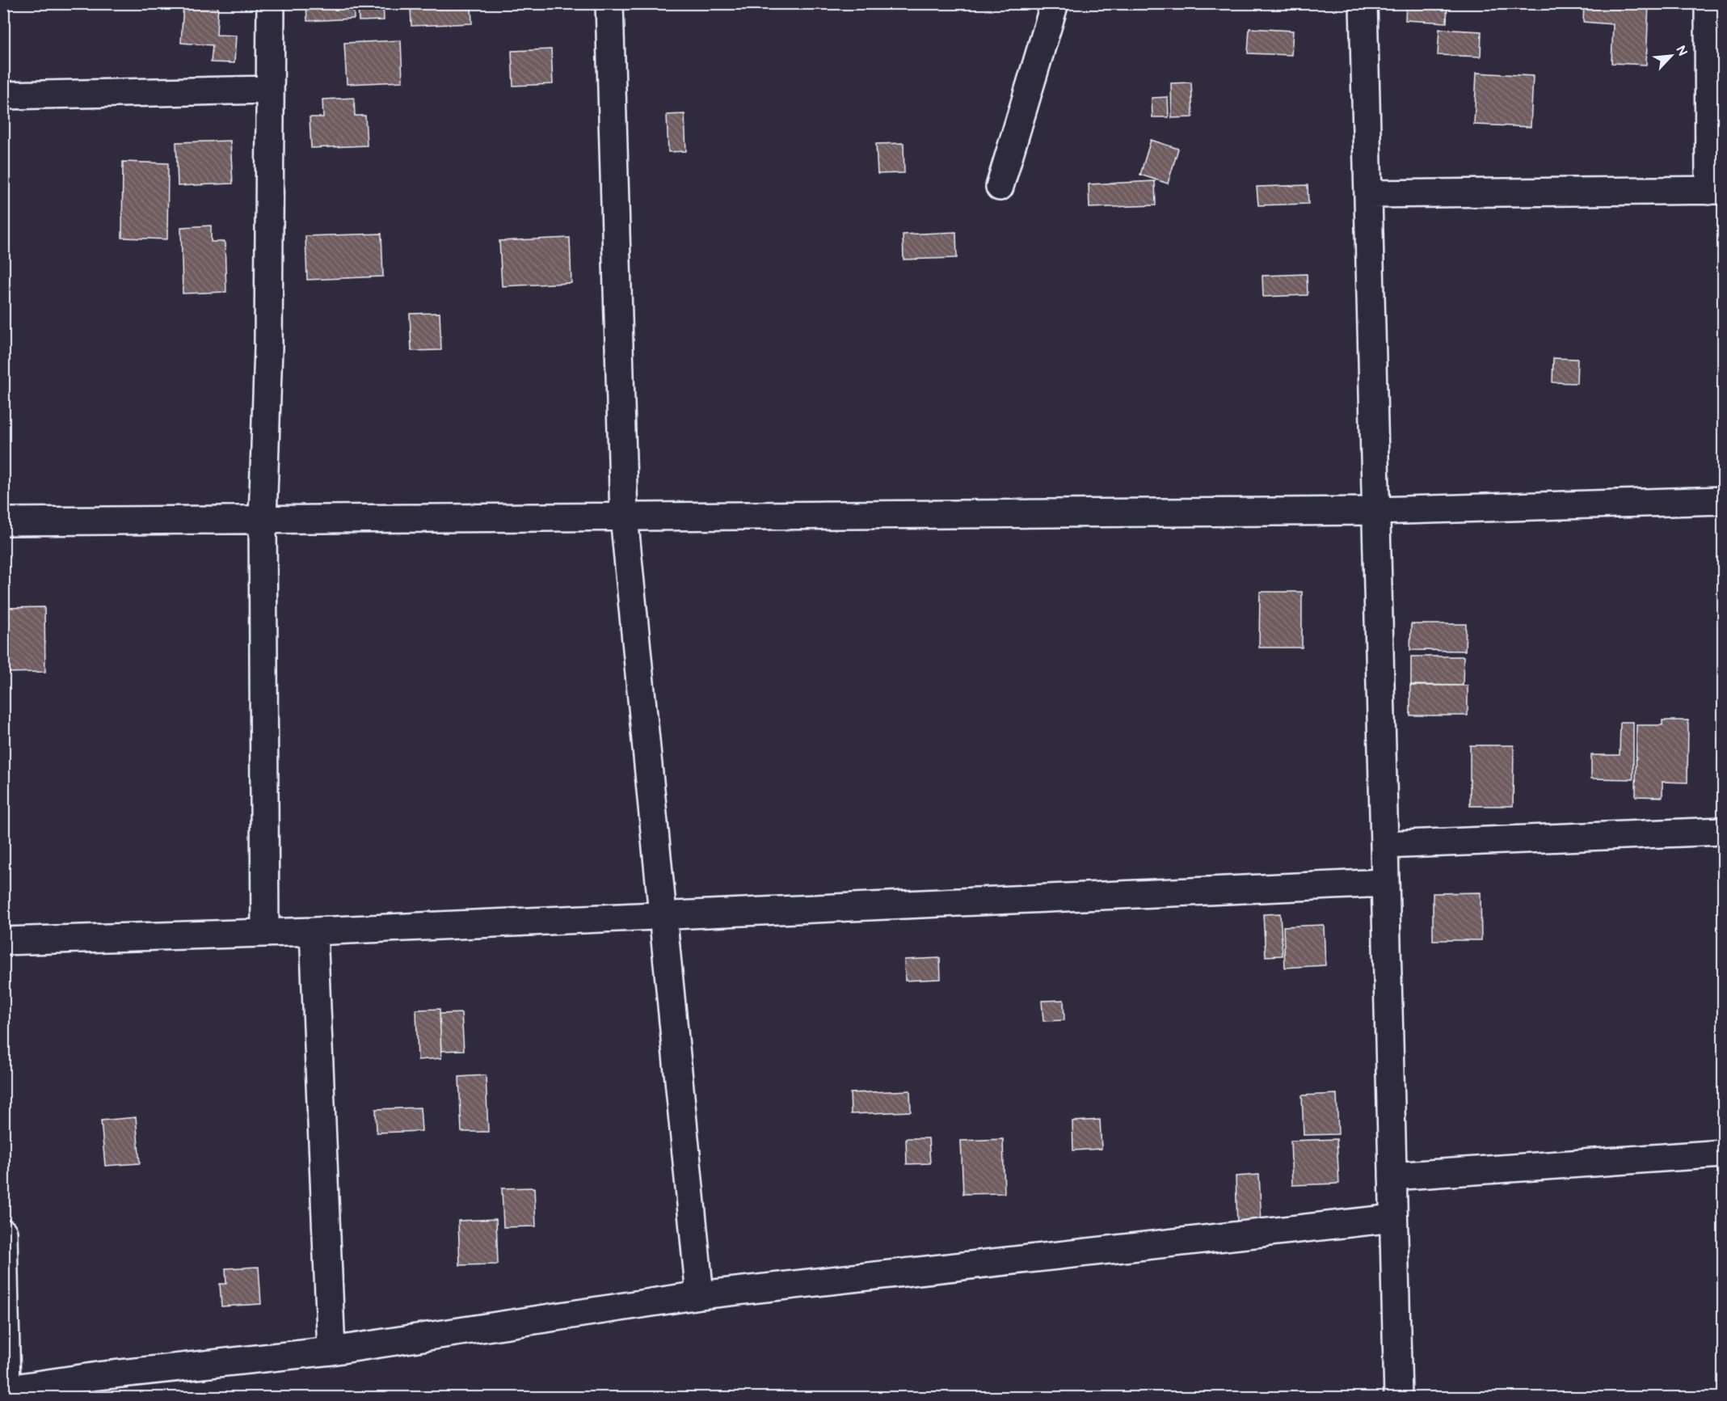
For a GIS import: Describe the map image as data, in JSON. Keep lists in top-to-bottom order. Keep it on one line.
{"north":"top right"}
